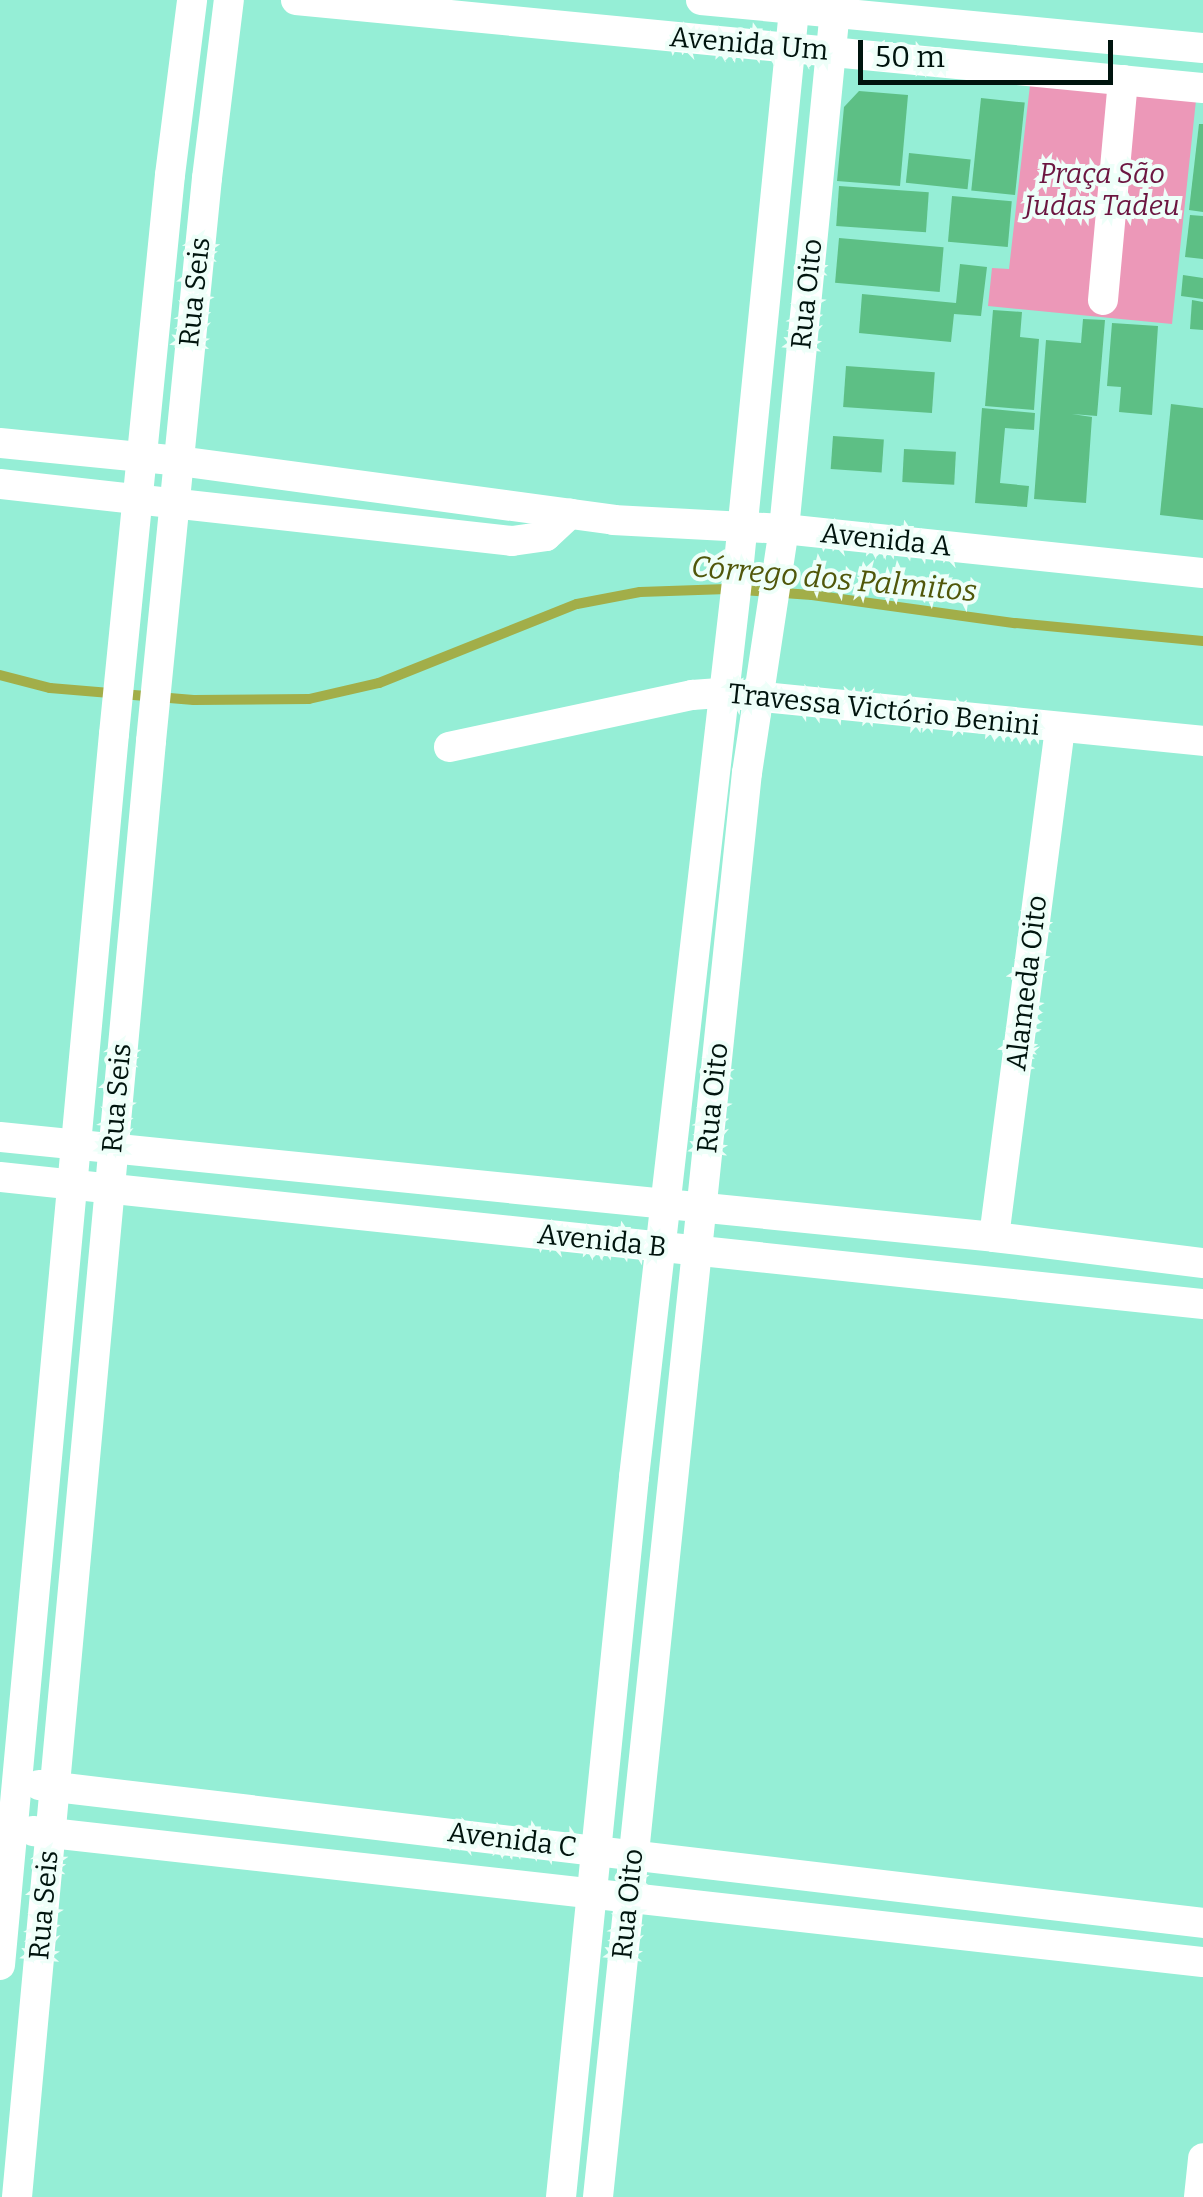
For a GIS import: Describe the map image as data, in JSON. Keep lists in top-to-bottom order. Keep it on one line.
{"streets":{"street":["Avenida Um","Rua Seis","Rua Oito","Avenida A","Travessa Victório Benini","Alameda Oito","Avenida B","Avenida C"]},"crossings":[["Avenida Um","Rua Oito"],["Rua Seis","Avenida A"],["Rua Seis","Avenida B"],["Rua Seis","Avenida C"],["Rua Oito","Avenida A"],["Rua Oito","Travessa Victório Benini"],["Rua Oito","Avenida B"],["Rua Oito","Avenida C"],["Travessa Victório Benini","Alameda Oito"],["Alameda Oito","Avenida B"]],"water":["Córrego dos Palmitos"],"parks":["Praça São Judas Tadeu"],"scale_bar":"50 m"}
